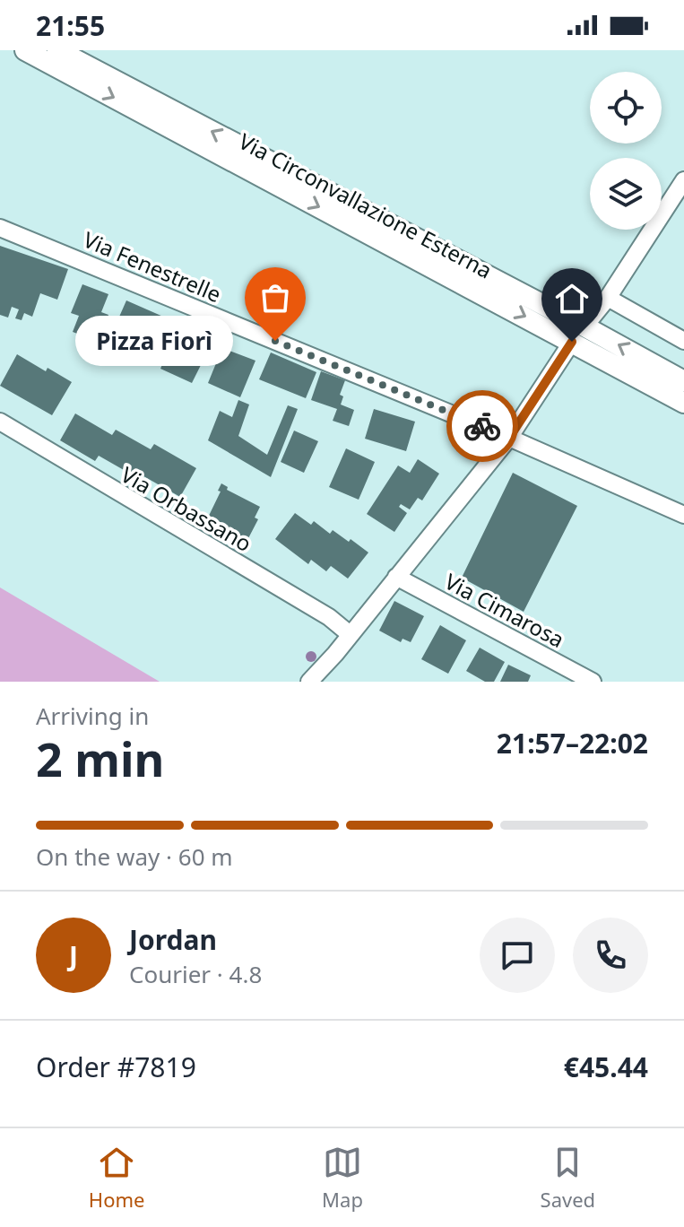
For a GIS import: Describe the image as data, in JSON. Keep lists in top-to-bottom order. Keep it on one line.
{"streets":{"main road":["Via Circonvallazione Esterna"],"street":["Via Fenestrelle","Via Orbassano","Via Cimarosa"]},"places":["Pizza Fiorì"],"page":{"status":"21:55","bubble":"Pizza Fiorì","heading":["2 min","Arriving in","21:57–22:02"],"panel":["Jordan","Courier · 4.8","Order #7819","€45.44"],"bar":"On the way · 60 m","round":"J","tabs":["Home","Map","Saved"]}}
